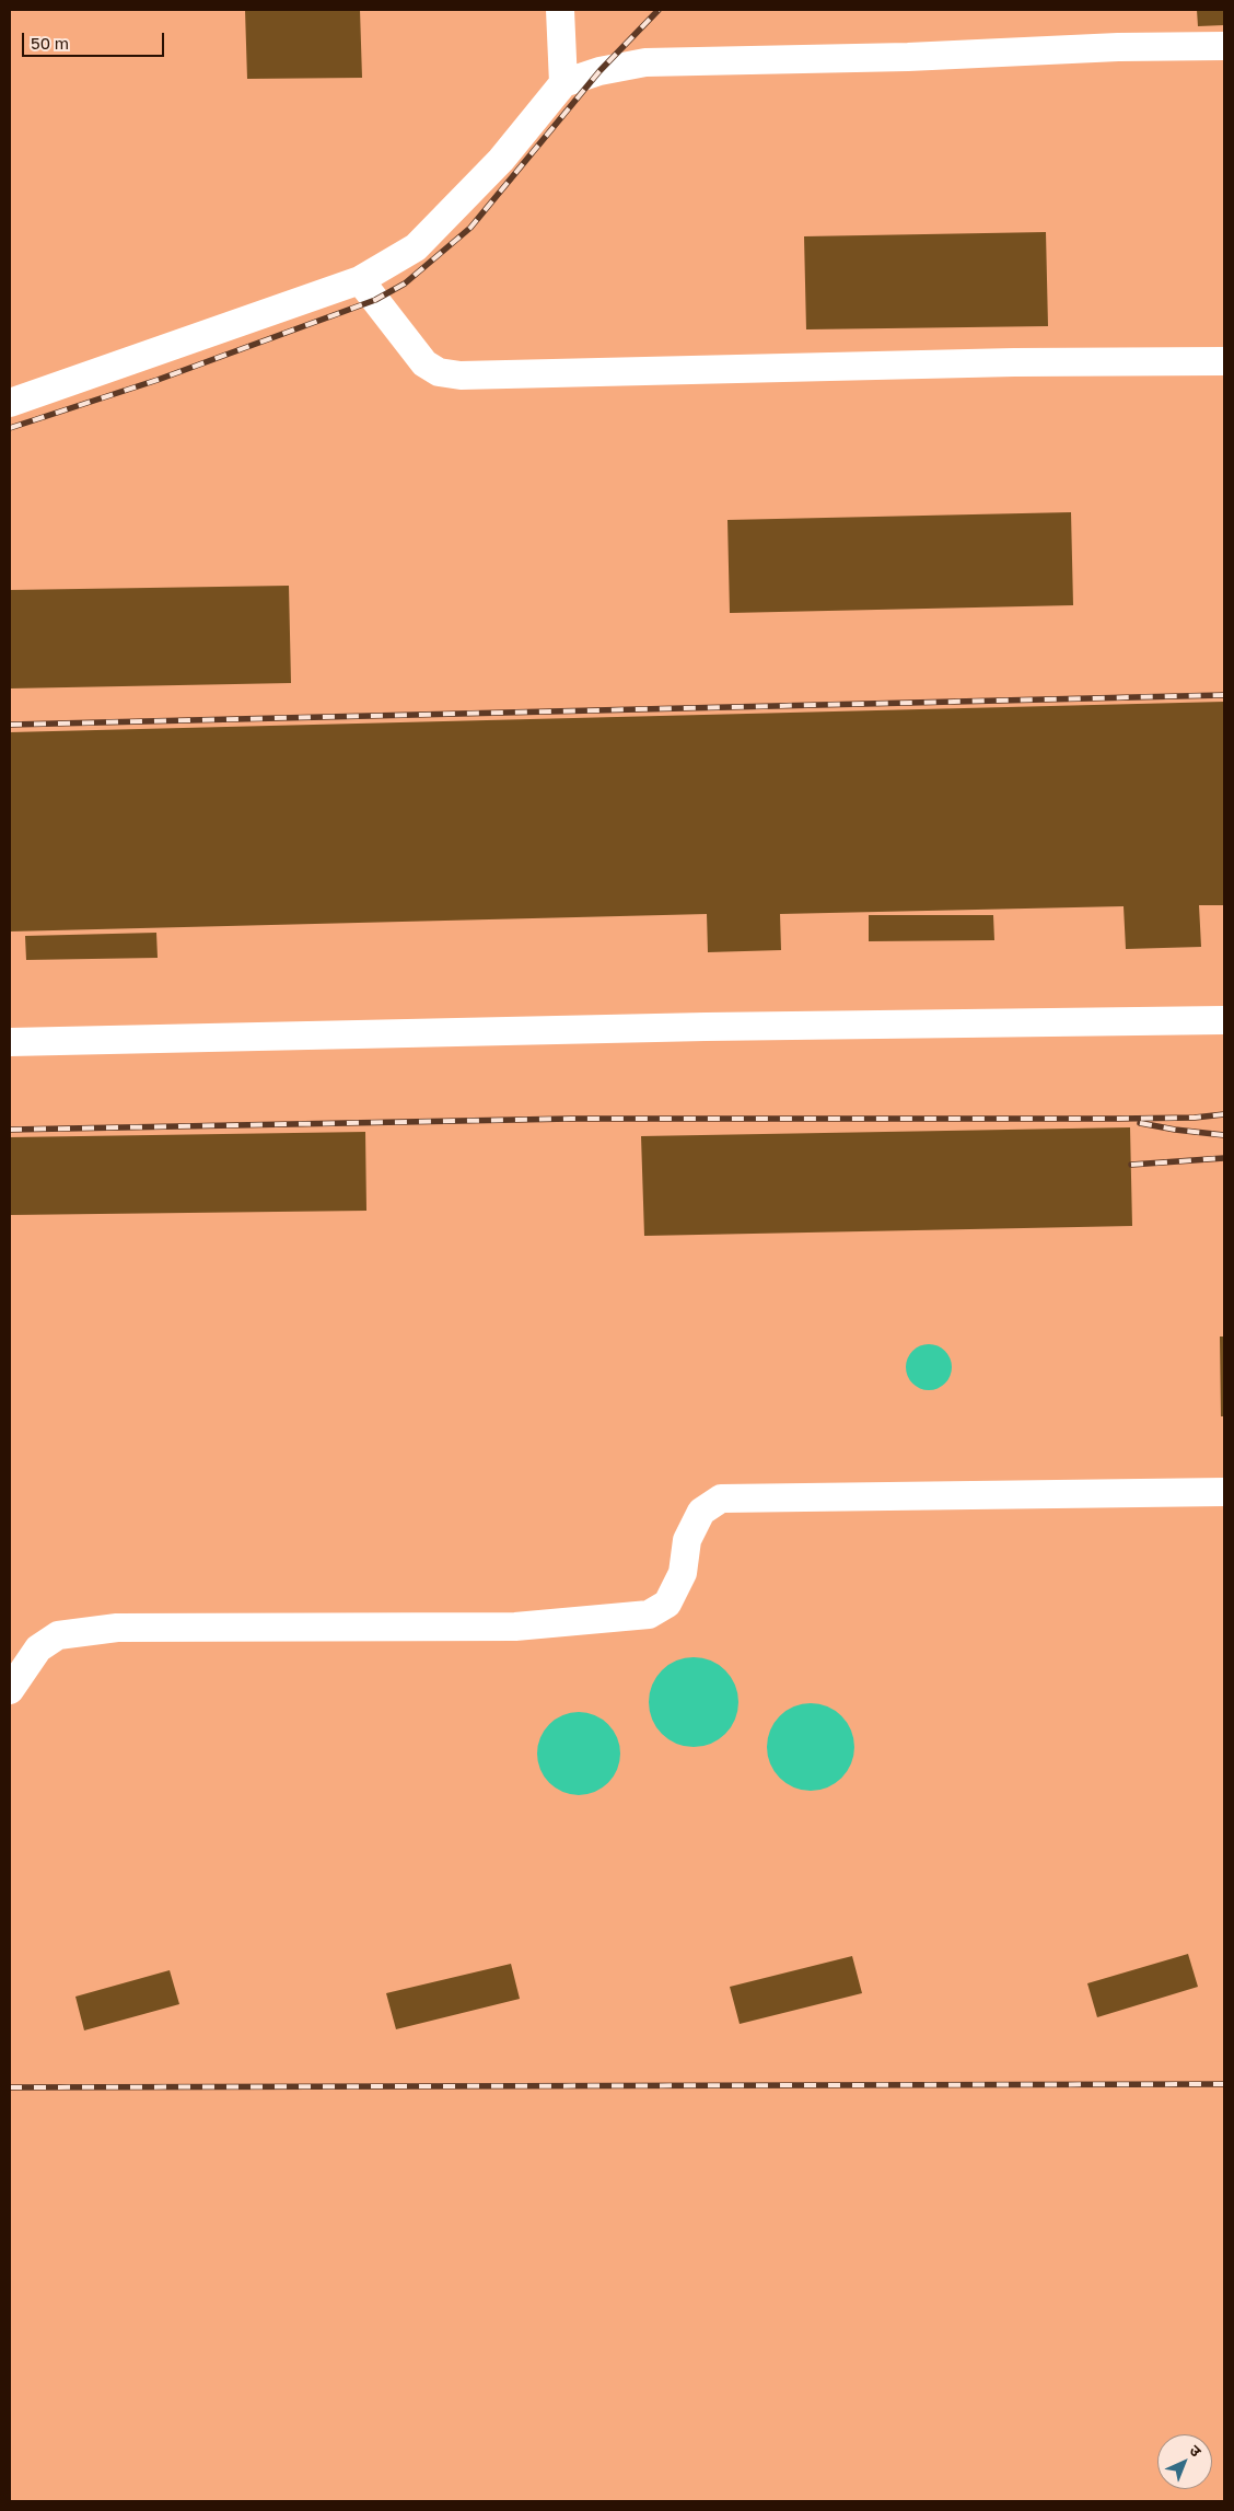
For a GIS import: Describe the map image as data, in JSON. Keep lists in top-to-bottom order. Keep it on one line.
{"scale_bar":"50 m","north":"top right"}
